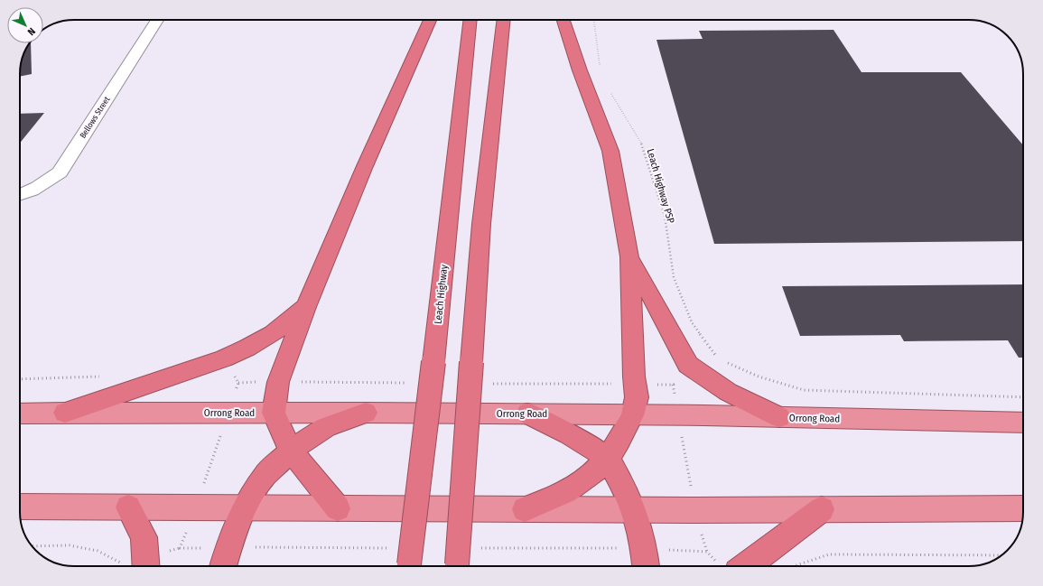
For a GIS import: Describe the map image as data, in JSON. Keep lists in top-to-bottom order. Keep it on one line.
{"streets":{"highway":["Leach Highway","Orrong Road"],"street":["Bellows Street"],"path":["Leach Highway PSP"]},"north":"bottom right"}
